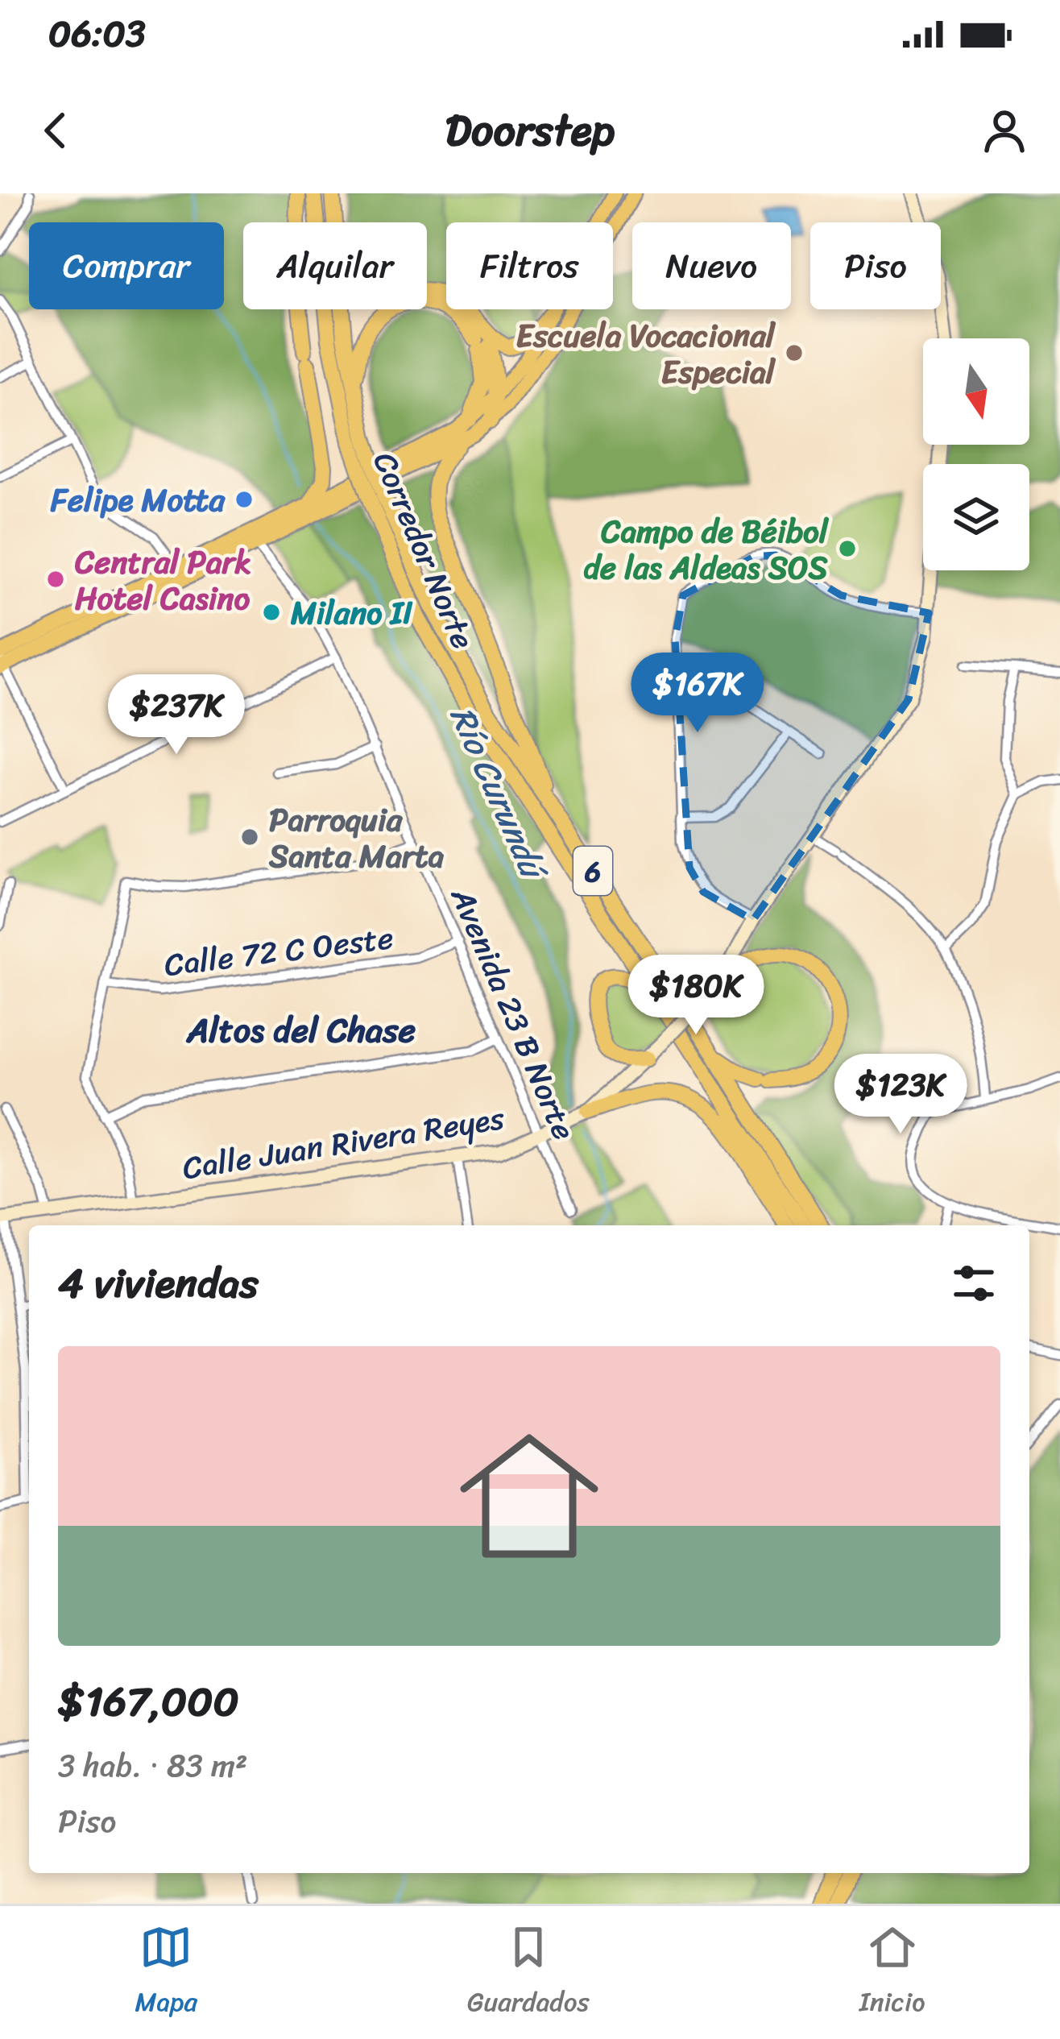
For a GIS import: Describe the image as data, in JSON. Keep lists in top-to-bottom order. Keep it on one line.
{"streets":{"highway":["Corredor Norte","6"],"street":["Calle 72 C Oeste","Avenida 23 B Norte","Calle Juan Rivera Reyes"]},"crossings":[["Calle 72 C Oeste","Avenida 23 B Norte"],["Avenida 23 B Norte","Calle Juan Rivera Reyes"]],"districts":["Altos del Chase"],"water":["Río Curundú"],"places":["Escuela Vocacional Especial","Felipe Motta","Campo de Béibol de las Aldeas SOS","Central Park Hotel Casino","Milano II","Parroquia Santa Marta"],"north":"bottom","page":{"status":"06:03","header":"Doorstep","chip":["Comprar","Alquilar","Filtros","Nuevo","Piso"],"price":["$167K","$237K","$180K","$123K"],"heading":"4 viviendas","list":[{"name":"$167,000","note":"3 hab. · 83 m² · Piso"}],"tabs":["Mapa","Guardados","Inicio"]}}
